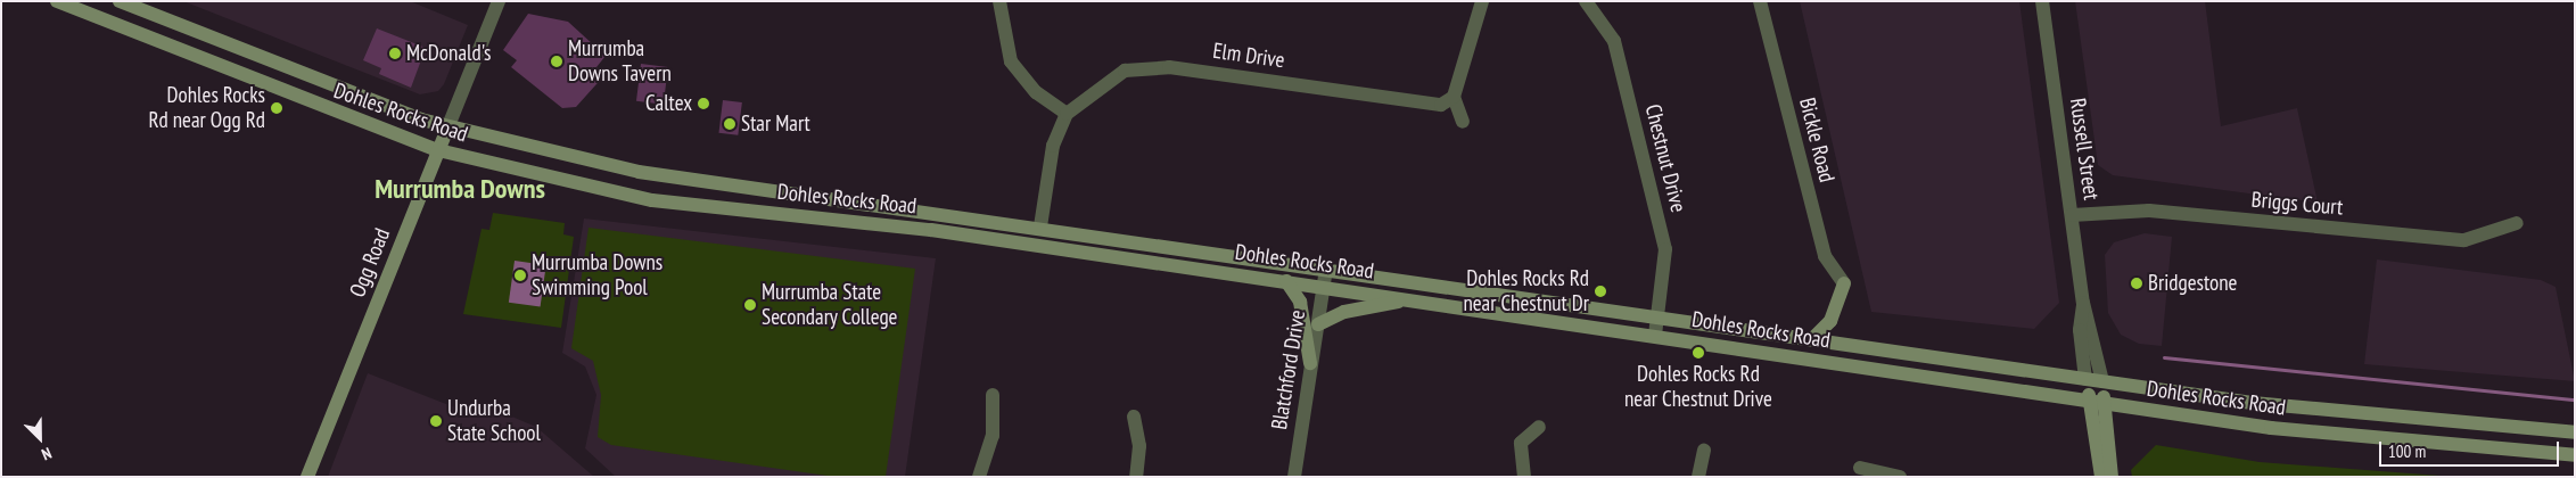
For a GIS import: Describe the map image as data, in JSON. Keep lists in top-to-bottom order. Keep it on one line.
{"streets":{"main road":["Dohles Rocks Road","Ogg Road"],"street":["Elm Drive","Bickle Road","Russell Street","Chestnut Drive","Briggs Court","Blatchford Drive"]},"crossings":[["Elm Drive","Dohles Rocks Road"],["Dohles Rocks Road","Russell Street"],["Dohles Rocks Road","Chestnut Drive"],["Dohles Rocks Road","Ogg Road"],["Dohles Rocks Road","Blatchford Drive"],["Russell Street","Briggs Court"]],"districts":["Murrumba Downs"],"places":["McDonald's","Murrumba Downs Tavern","Caltex","Dohles Rocks Rd near Ogg Rd","Star Mart","Murrumba Downs Swimming Pool","Bridgestone","Dohles Rocks Rd near Chestnut Dr","Murrumba State Secondary College","Dohles Rocks Rd near Chestnut Drive","Undurba State School"],"scale_bar":"100 m","north":"bottom right"}
